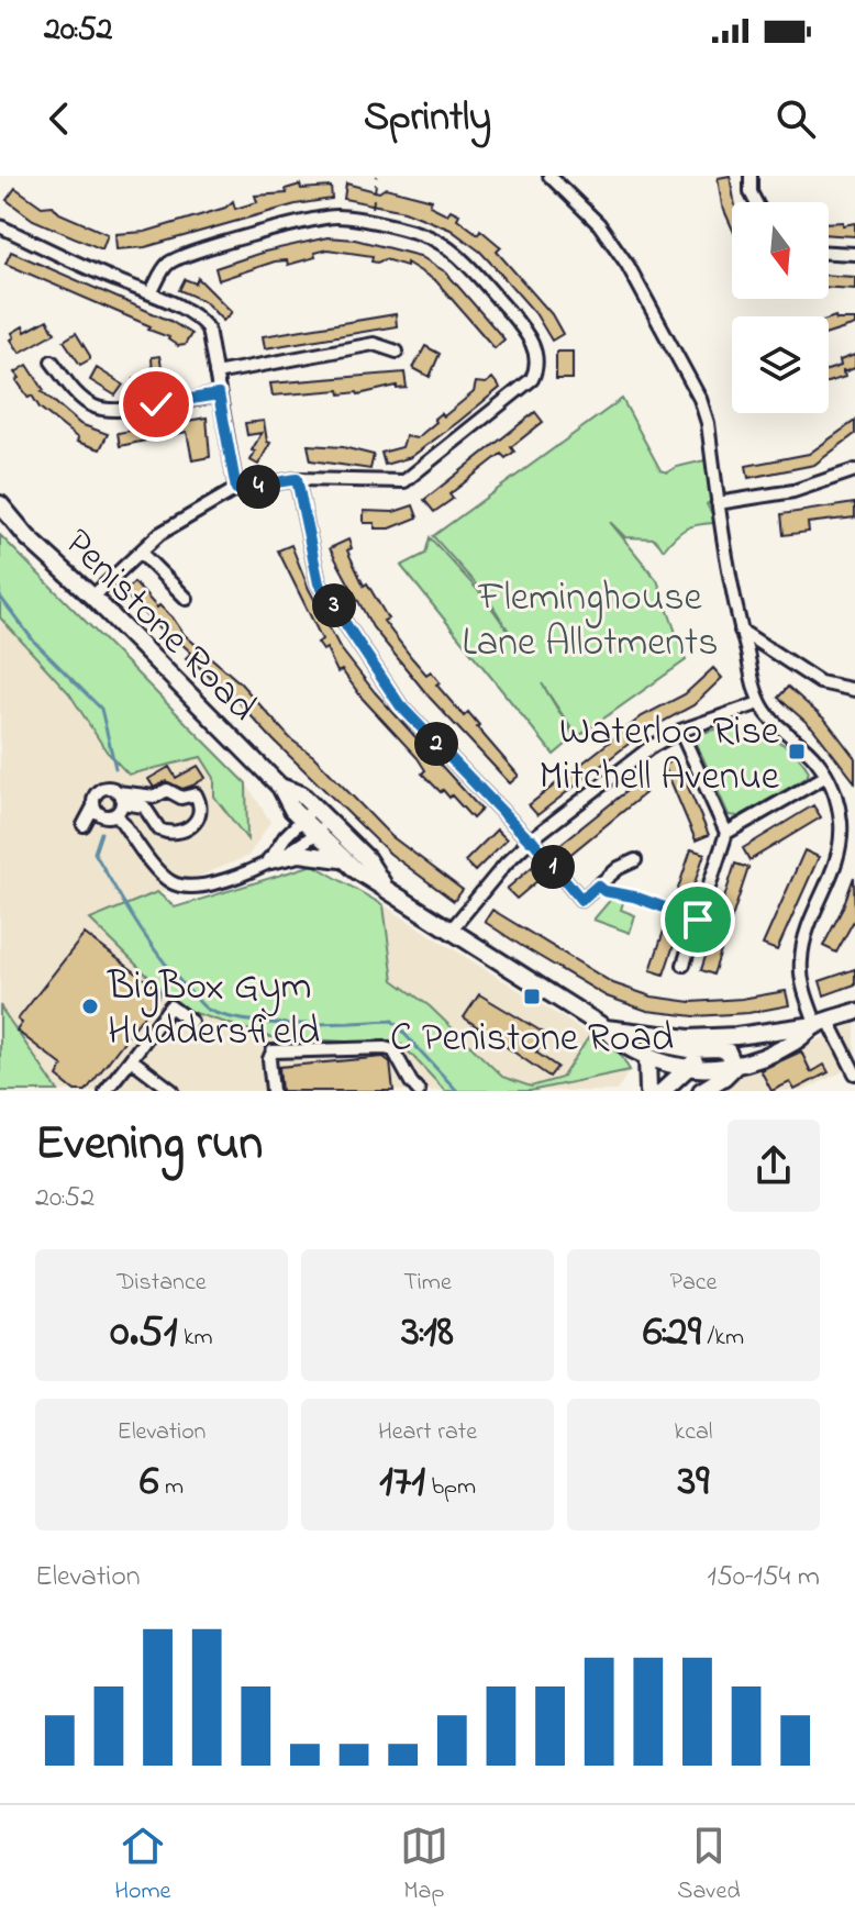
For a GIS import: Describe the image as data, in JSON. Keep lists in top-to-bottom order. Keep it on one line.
{"streets":{"highway":["Penistone Road"]},"parks":["Fleminghouse Lane Allotments"],"places":{"transit":["Waterloo Rise Mitchell Avenue","C Penistone Road"],"other":["BigBox Gym Huddersfield"]},"north":"bottom","page":{"status":"20:52","header":"Sprintly","pins":["4","3","2","1"],"heading":["Evening run","20:52"],"stats":[["Distance","0.51 km"],["Time","3:18"],["Pace","6:29 /km"],["Elevation","6 m"],["Heart rate","171 bpm"],["kcal","39"]],"chart":["Elevation","150–154 m"],"tabs":["Home","Map","Saved"]}}
